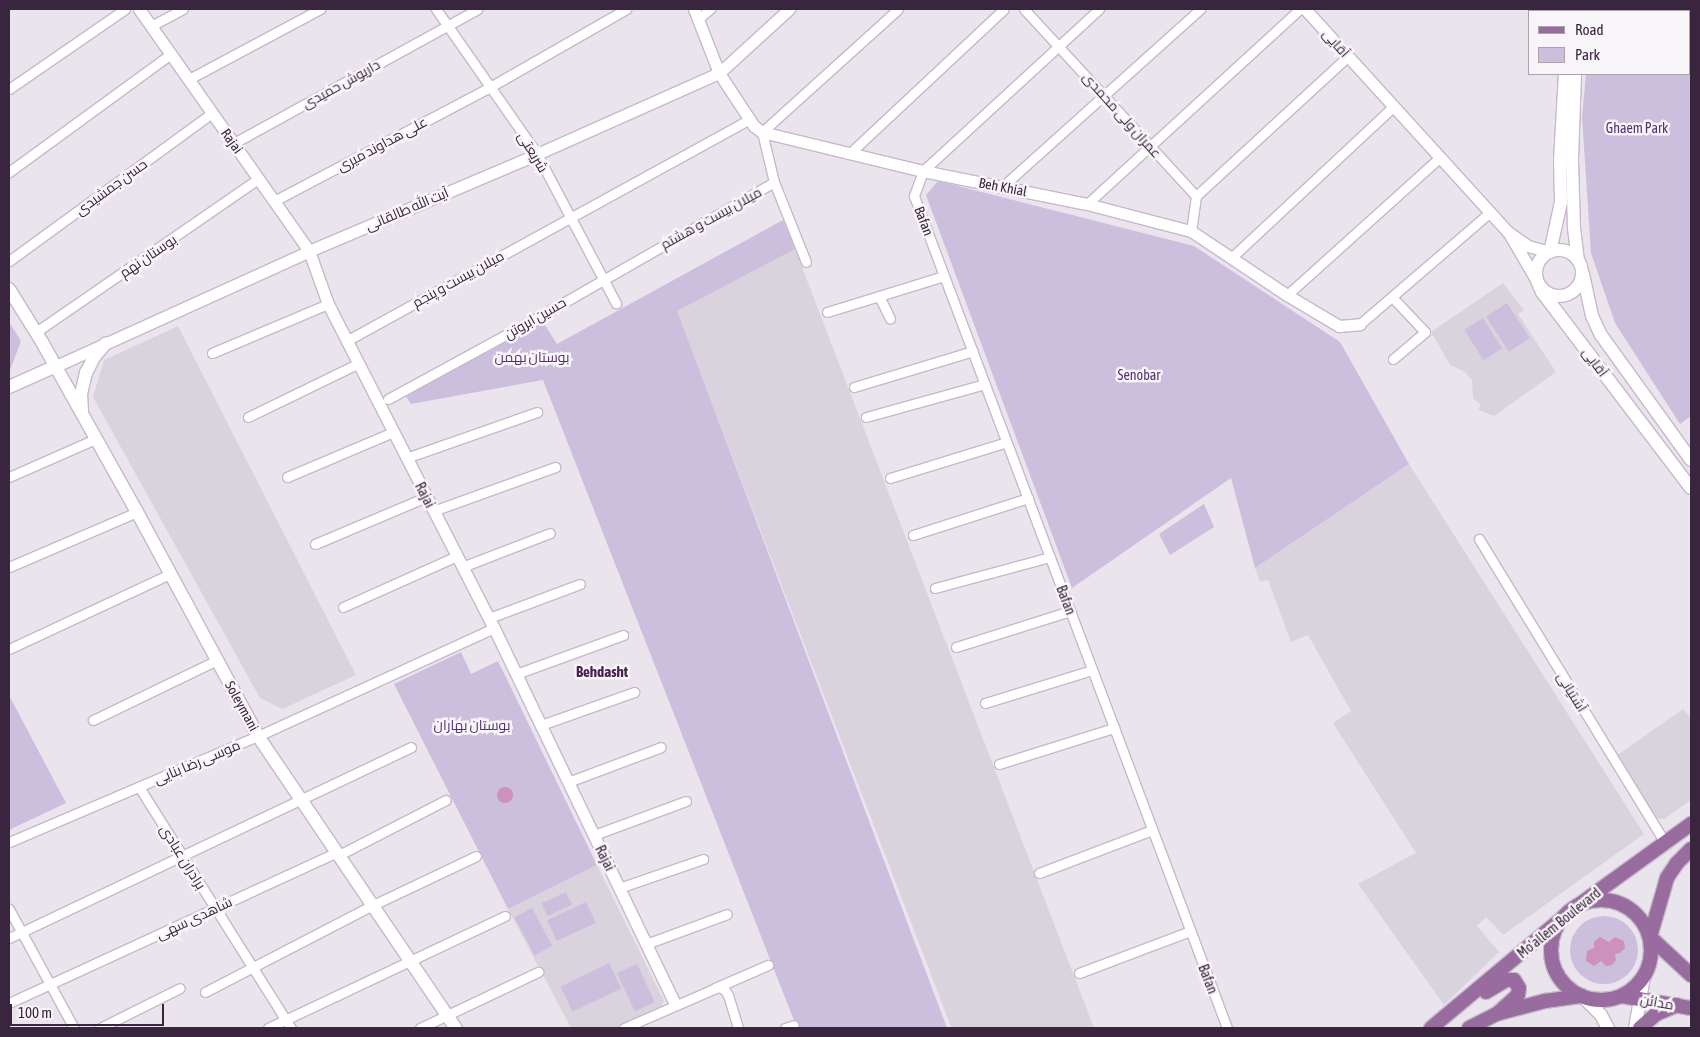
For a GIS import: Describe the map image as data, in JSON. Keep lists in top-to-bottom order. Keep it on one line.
{"streets":{"main road":["آقایی","آیت الله طالقانی","Soleymani","Mo'allem Boulevard","مدائن"],"street":["داریوش حمیدی","عمران ولی محمدی","Rajai","علی هداوند میری","شریعتی","حسن جمشیدی","Beh Khial","میلان بیست و هشتم","Bafan","بوستان نهم","میلان بیست و پنجم","حسین ابروتن","آشتیانی","موسی رضا بنایی","برادران عبادی","شاهدی سهی"]},"crossings":[["داریوش حمیدی","Rajai"],["داریوش حمیدی","شریعتی"],["Rajai","علی هداوند میری"],["Rajai","حسن جمشیدی"],["Rajai","آیت الله طالقانی"],["Rajai","بوستان نهم"],["Rajai","میلان بیست و پنجم"],["Rajai","موسی رضا بنایی"],["علی هداوند میری","شریعتی"],["شریعتی","آیت الله طالقانی"],["شریعتی","میلان بیست و هشتم"],["شریعتی","میلان بیست و پنجم"],["شریعتی","حسین ابروتن"],["Beh Khial","میلان بیست و هشتم"],["Beh Khial","Bafan"],["آیت الله طالقانی","Soleymani"],["میلان بیست و هشتم","حسین ابروتن"],["بوستان نهم","Soleymani"],["آشتیانی","Mo'allem Boulevard"],["Soleymani","موسی رضا بنایی"],["Soleymani","شاهدی سهی"],["موسی رضا بنایی","برادران عبادی"],["برادران عبادی","شاهدی سهی"],["Mo'allem Boulevard","مدائن"]],"districts":["Behdasht"],"parks":["Ghaem Park","بوستان بهمن","Senobar","بوستان بهاران"],"legend":["Road","Park"],"scale_bar":"100 m"}
